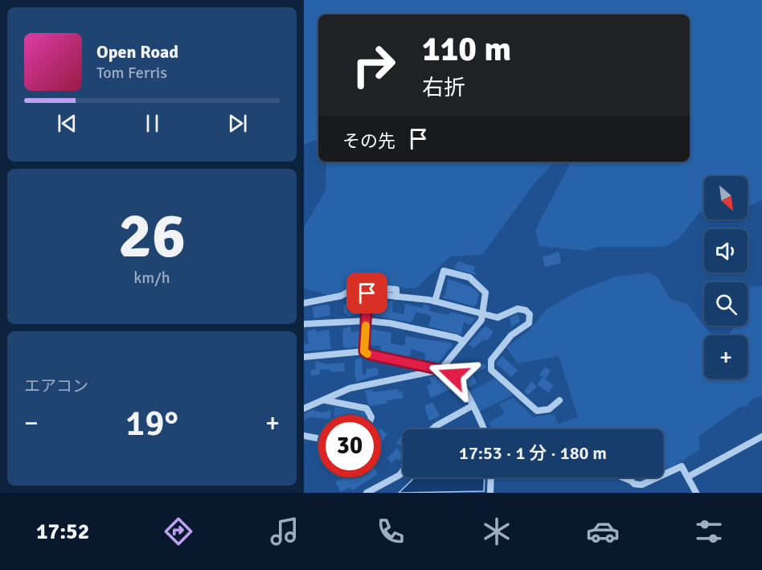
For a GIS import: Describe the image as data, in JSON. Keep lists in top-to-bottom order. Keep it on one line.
{"north":"bottom right","page":{"turn":["110 m","右折"],"song":["Open Road","Tom Ferris"],"then":"その先","tile":[["26","km/h"],"エアコン"],"map_buttons":"+","heat":["−","19°","+"],"limit":"30","trip":"17:53 · 1 分 · 180 m","tabs":"17:52"}}
